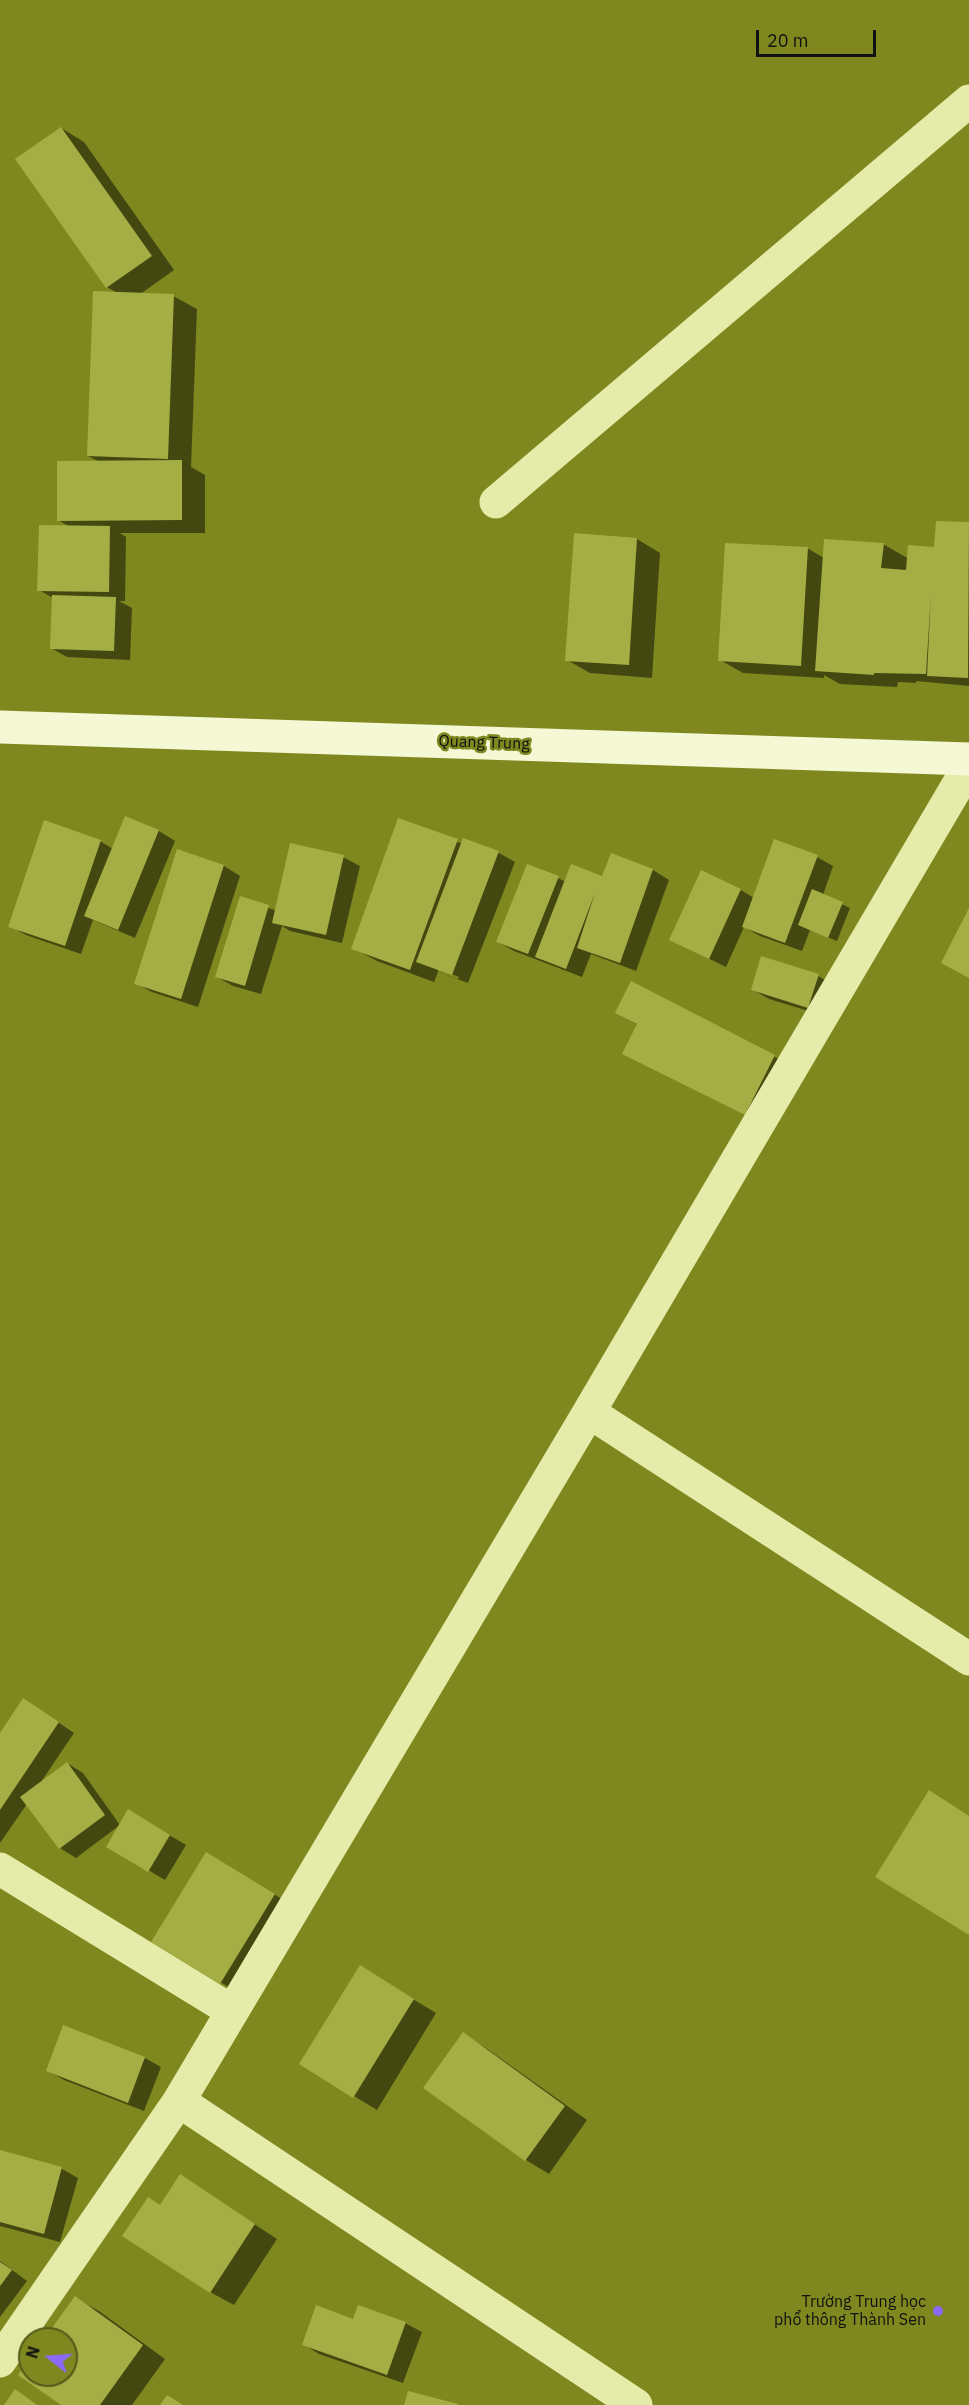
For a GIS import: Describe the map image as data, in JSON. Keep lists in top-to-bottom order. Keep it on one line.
{"streets":{"main road":["Quang Trung"]},"places":["Trường Trung học phổ thông Thành Sen"],"scale_bar":"20 m","north":"left"}
